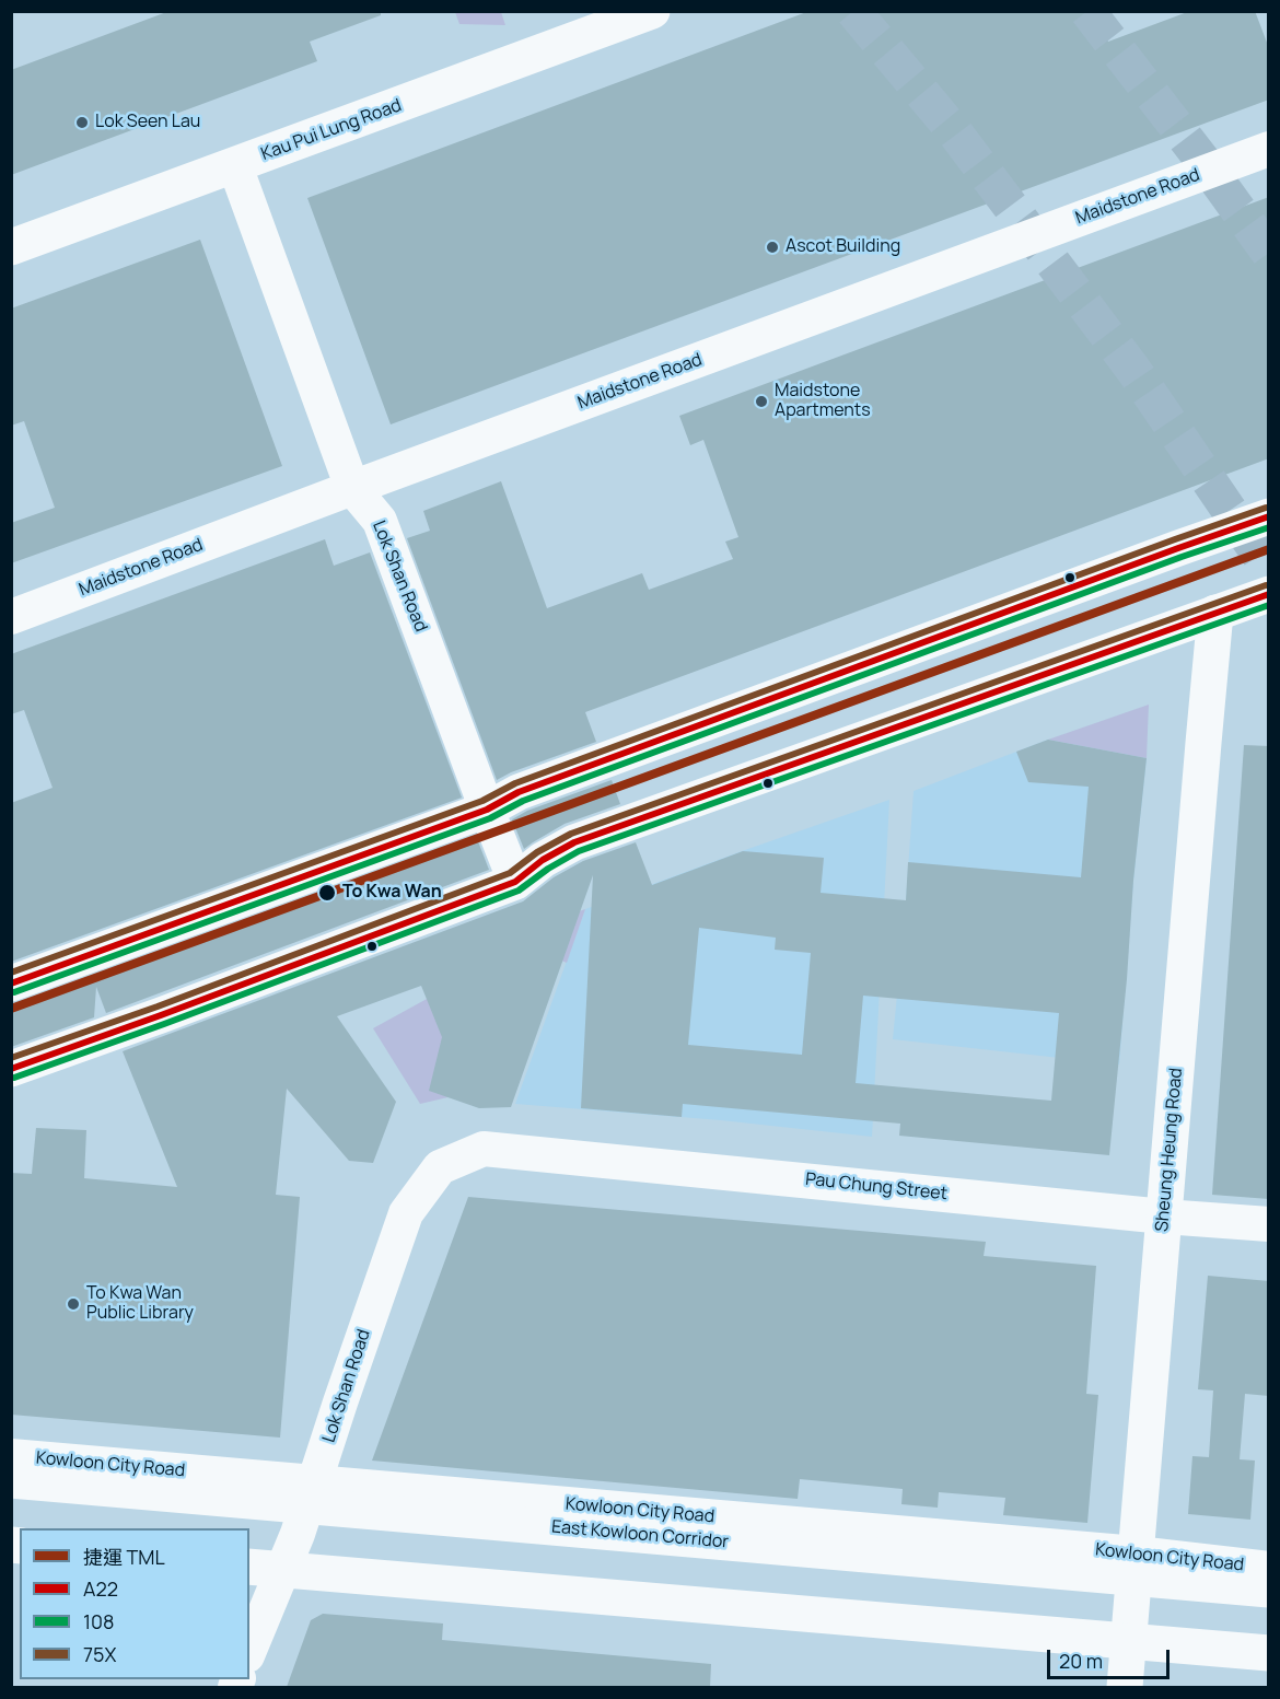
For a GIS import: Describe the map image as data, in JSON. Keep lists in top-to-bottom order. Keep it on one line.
{"streets":{"main road":["Kau Pui Lung Road","Sheung Heung Road","East Kowloon Corridor"],"street":["Maidstone Road","Lok Shan Road","Pau Chung Street","Kowloon City Road"]},"crossings":[["Kau Pui Lung Road","Lok Shan Road"],["Maidstone Road","Lok Shan Road"],["Lok Shan Road","Pau Chung Street"],["Lok Shan Road","Kowloon City Road"],["Sheung Heung Road","Pau Chung Street"],["Sheung Heung Road","Kowloon City Road"]],"places":["Lok Seen Lau","Ascot Building","Maidstone Apartments","To Kwa Wan","To Kwa Wan Public Library"],"lines":["transit line 75X","transit line A22","transit line 108","metro line TML"],"legend":["捷運 TML","A22","108","75X"],"scale_bar":"20 m"}
